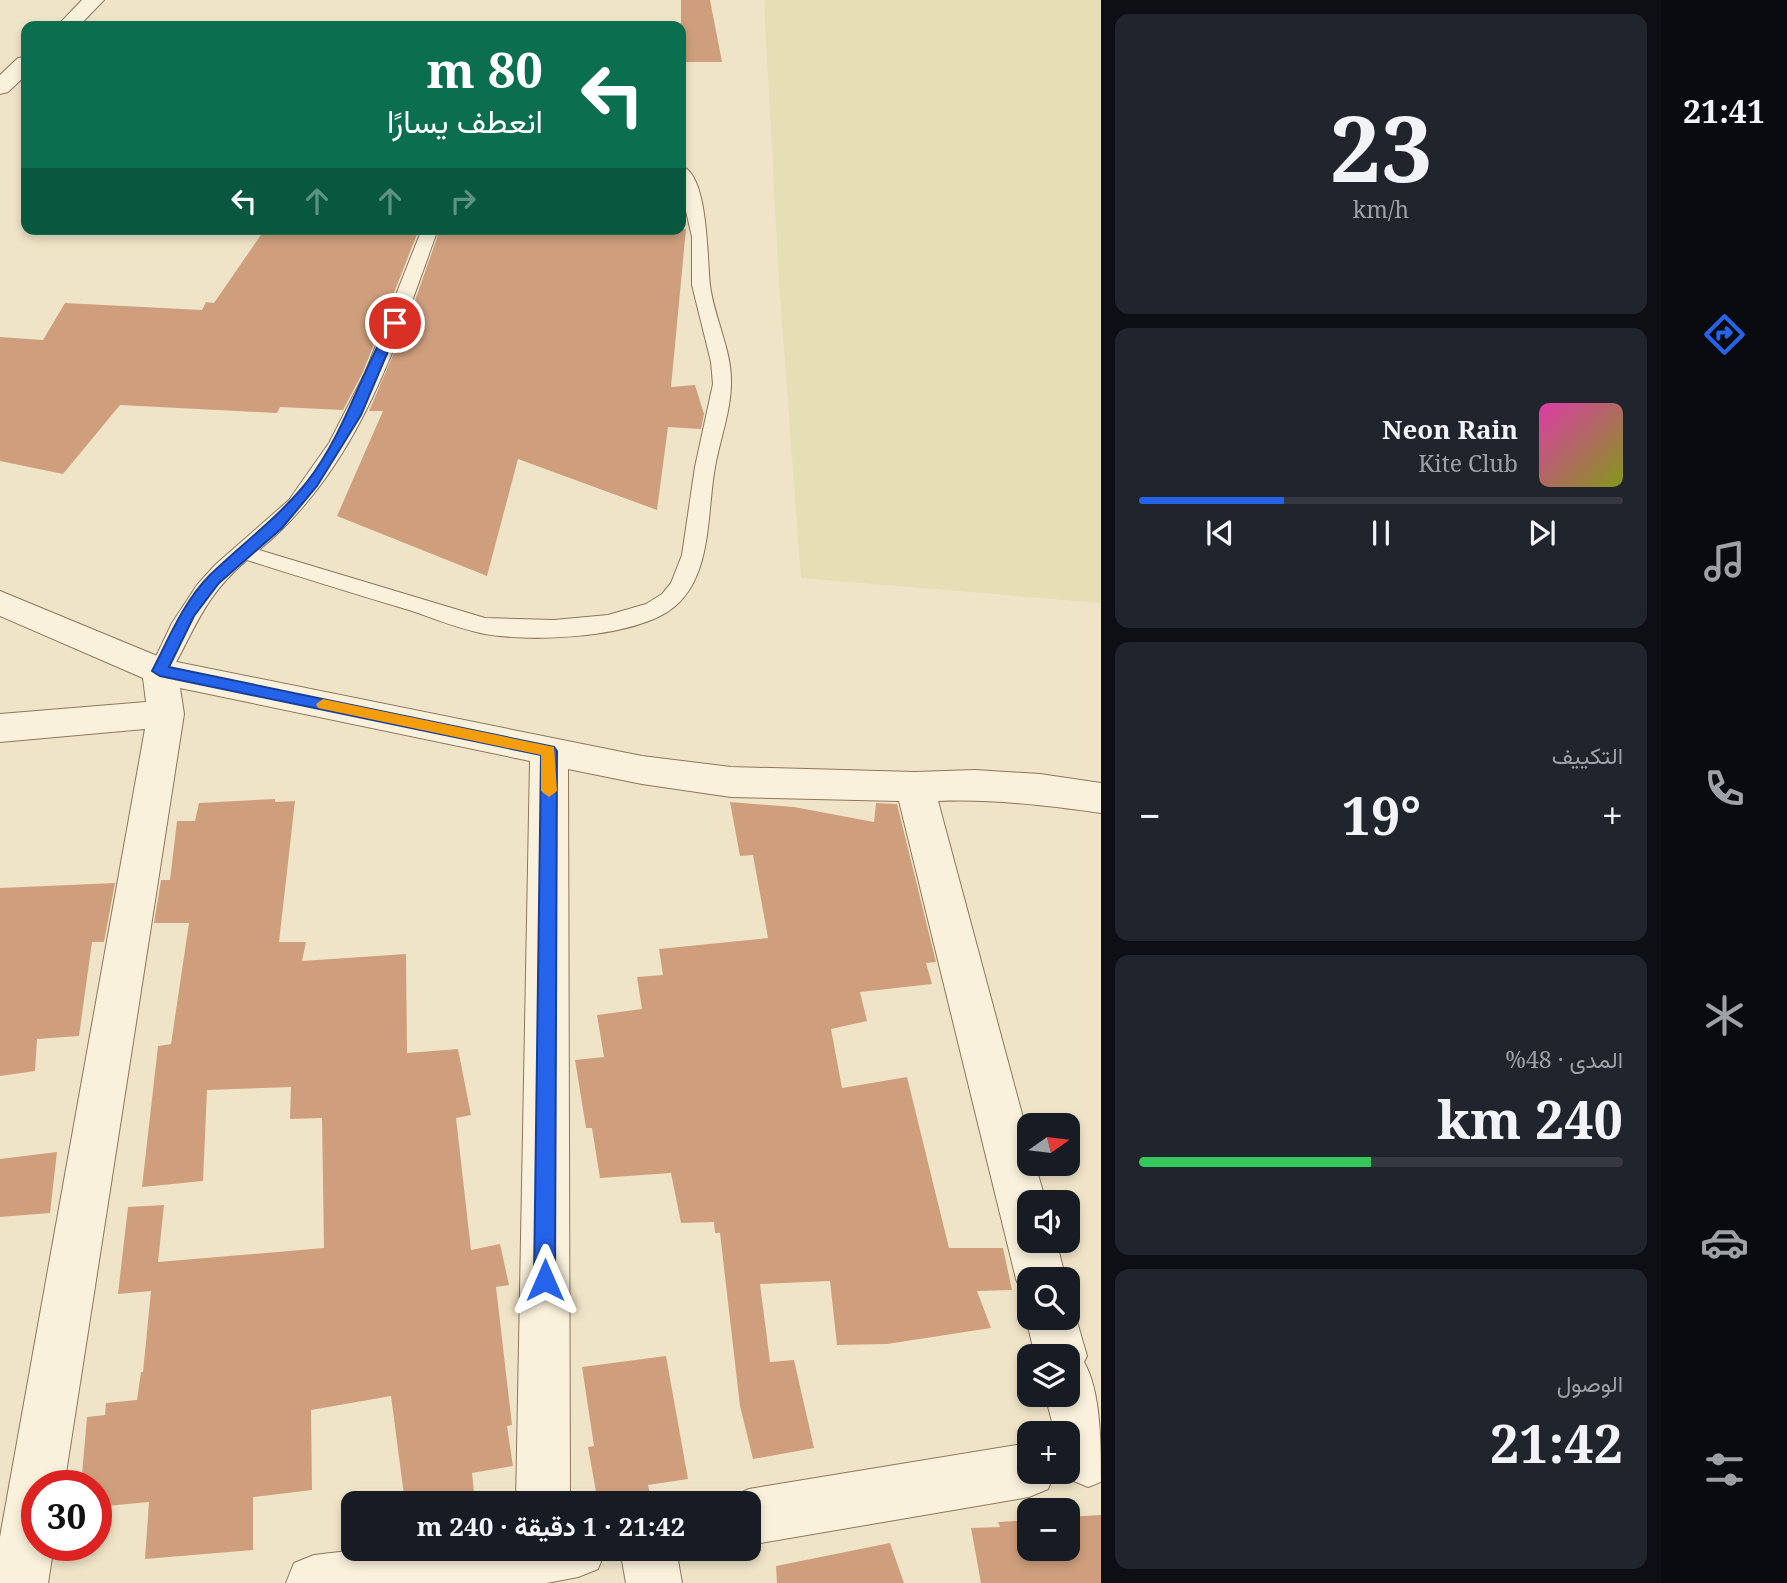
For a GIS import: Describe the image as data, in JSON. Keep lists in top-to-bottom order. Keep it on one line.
{"north":"right","page":{"tabs":"21:41","tile":[["23","km/h"],"التكييف",["المدى · 48%","240 km"],["الوصول","21:42"]],"turn":["80 m","انعطف يسارًا"],"song":["Neon Rain","Kite Club"],"heat":["−","19°","+"],"map_buttons":["+","−"],"limit":"30","trip":"21:42 · 1 دقيقة · 240 m"}}
